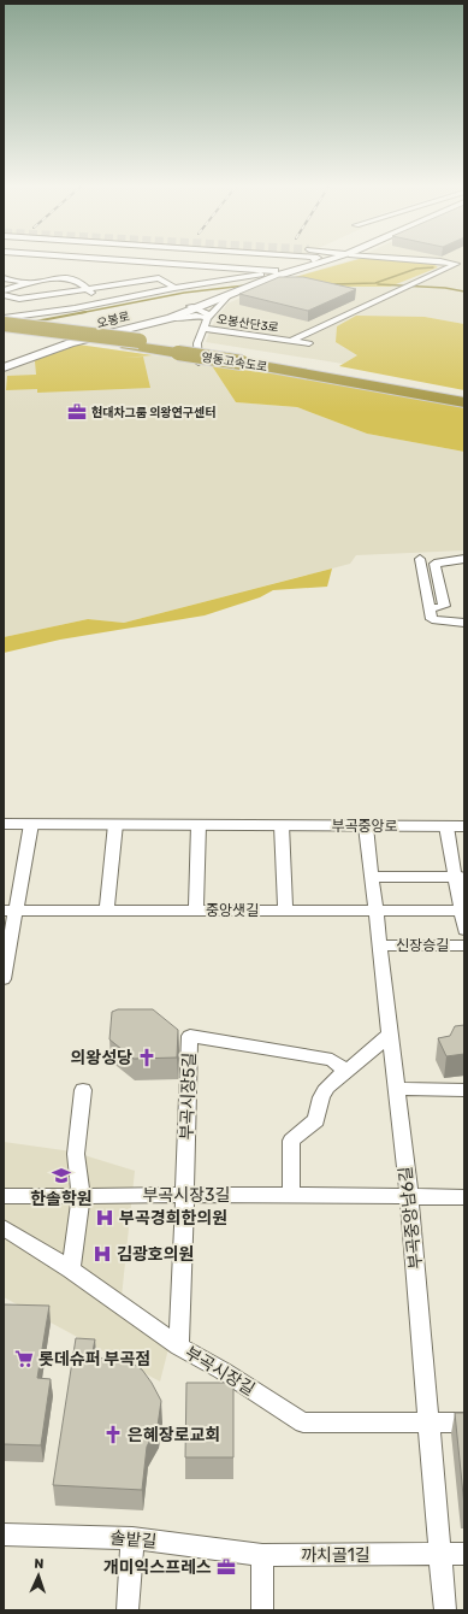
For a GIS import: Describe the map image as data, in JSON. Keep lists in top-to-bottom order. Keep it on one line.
{"streets":{"highway":["영동고속도로"],"street":["오봉로","오봉산단3로","부곡중앙로","중앙샛길","신장승길","부곡시장5길","부곡시장3길","부곡중앙남6길","부곡시장길","솔밭길","까치골1길"]},"crossings":[["부곡중앙로","부곡중앙남6길"],["중앙샛길","부곡중앙남6길"],["신장승길","부곡중앙남6길"],["부곡시장5길","부곡시장3길"],["부곡시장5길","부곡시장길"],["부곡시장3길","부곡중앙남6길"],["부곡중앙남6길","부곡시장길"],["부곡중앙남6길","까치골1길"],["솔밭길","까치골1길"]],"places":{"office":["현대차그룹 의왕연구센터","개미익스프레스"],"church":["의왕성당","은혜장로교회"],"school or university":["한솔학원"],"hospital":["부곡경희한의원","김광호의원"],"supermarket":["롯데슈퍼 부곡점"]},"north":"top"}
